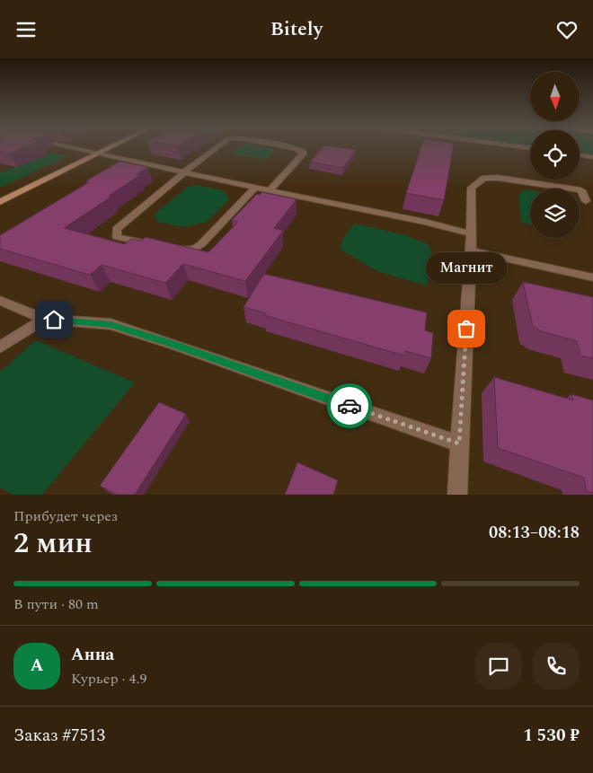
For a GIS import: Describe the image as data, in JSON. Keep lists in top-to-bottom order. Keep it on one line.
{"places":["Магнит"],"north":"bottom","page":{"header":"Bitely","bubble":"Магнит","heading":["2 мин","Прибудет через","08:13–08:18"],"panel":["Анна","Курьер · 4.9","Заказ #7513","1 530 ₽"],"bar":"В пути · 80 m","round":"А"}}
